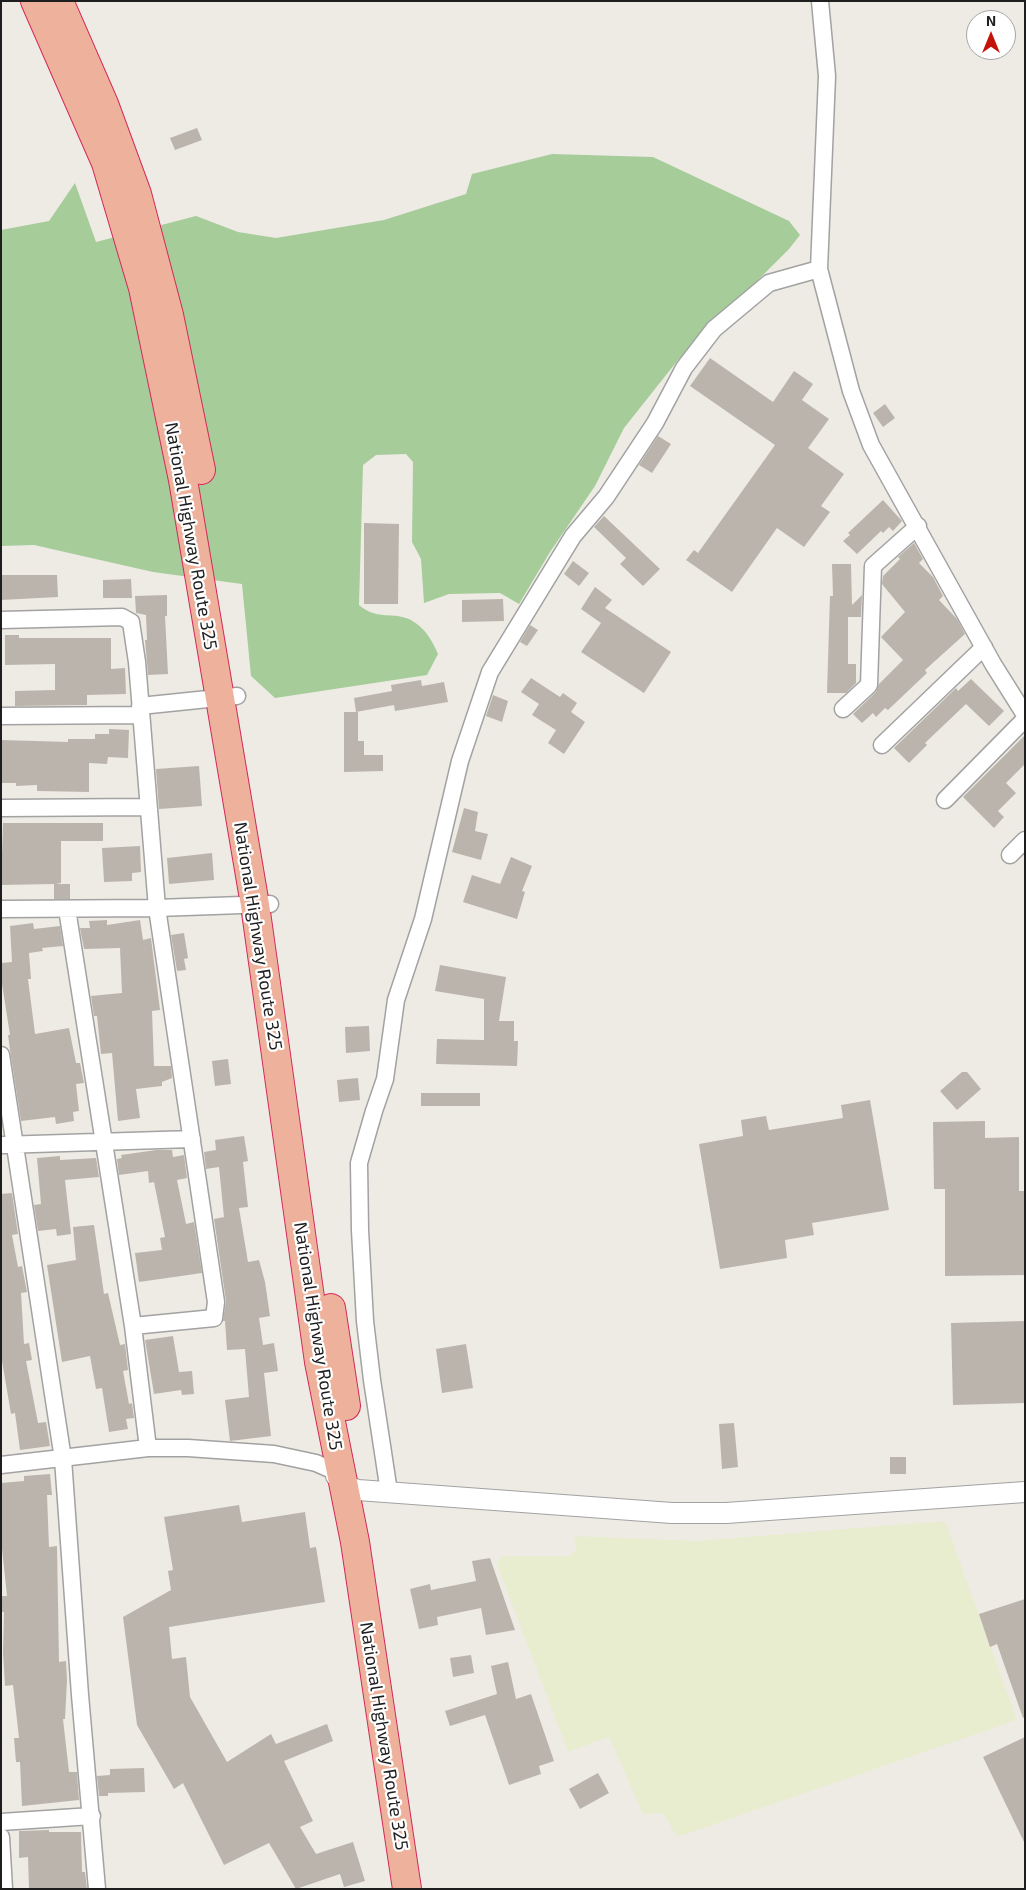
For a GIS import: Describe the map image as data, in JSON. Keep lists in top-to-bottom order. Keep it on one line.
{"streets":{"highway":["National Highway Route 325"]},"north":"top"}
